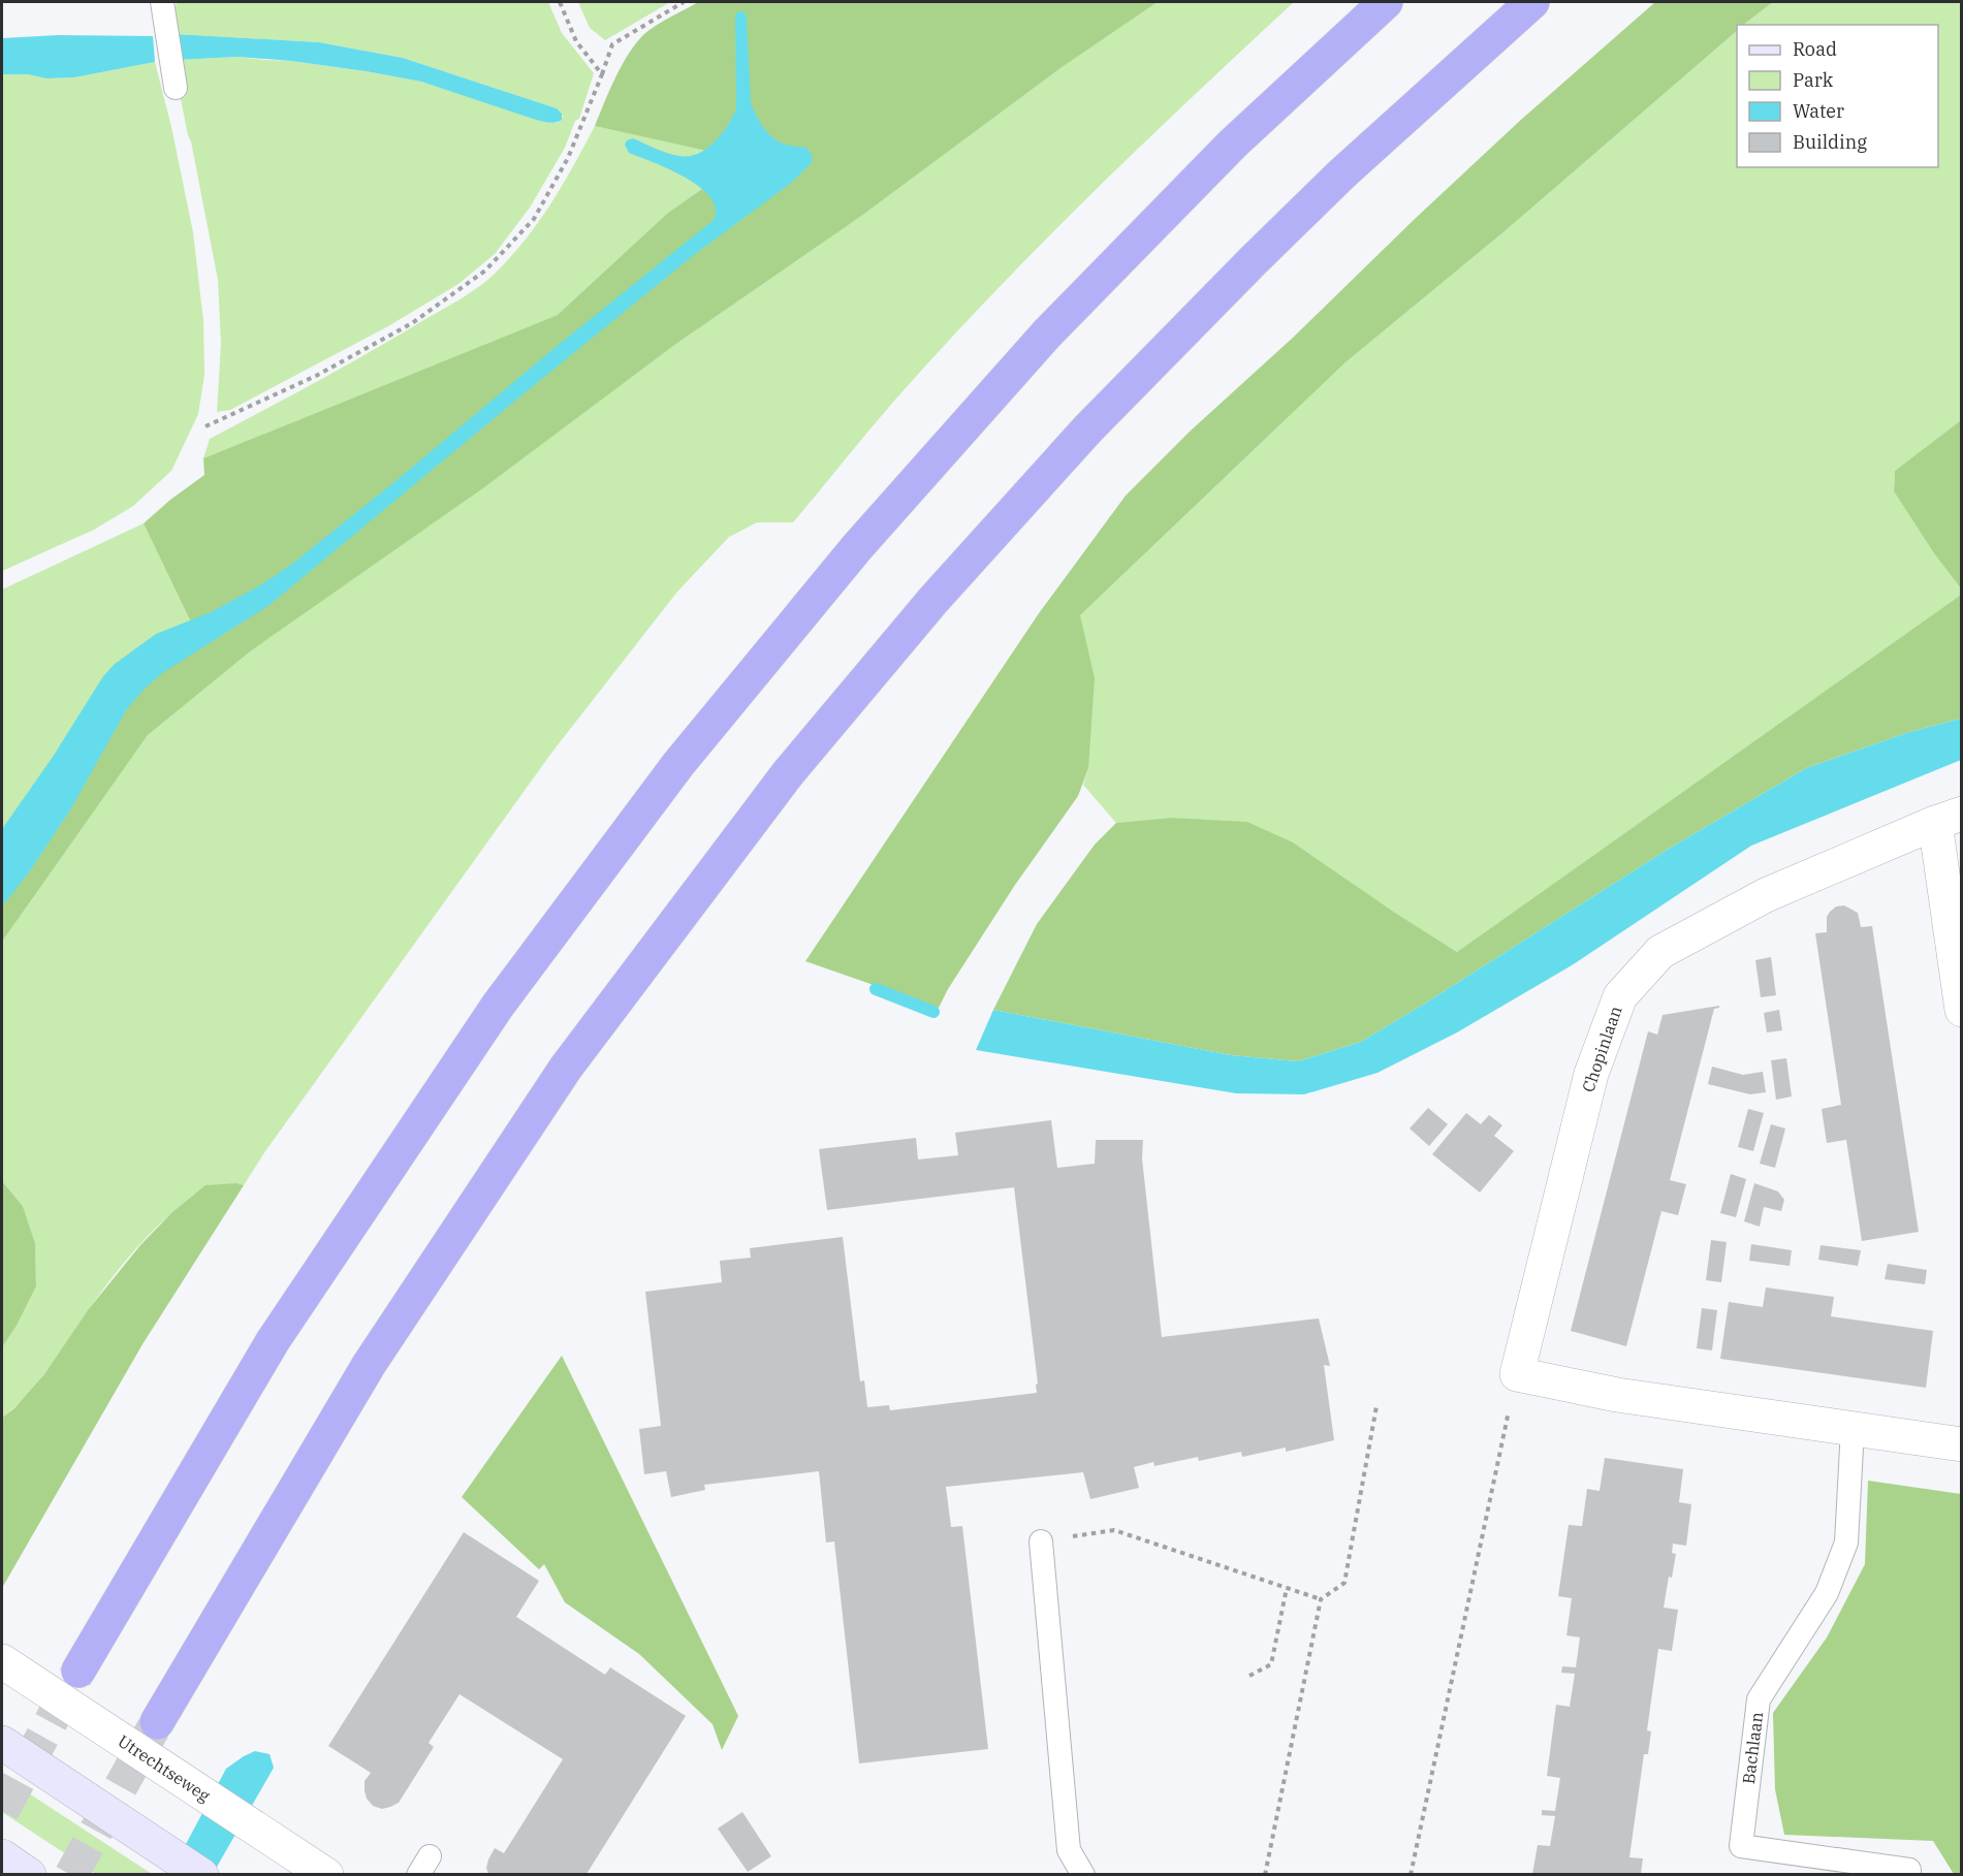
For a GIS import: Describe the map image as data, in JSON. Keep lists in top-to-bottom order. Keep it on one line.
{"streets":{"street":["Chopinlaan","Utrechtseweg"],"lane":["Bachlaan"]},"legend":["Road","Park","Water","Building"]}
